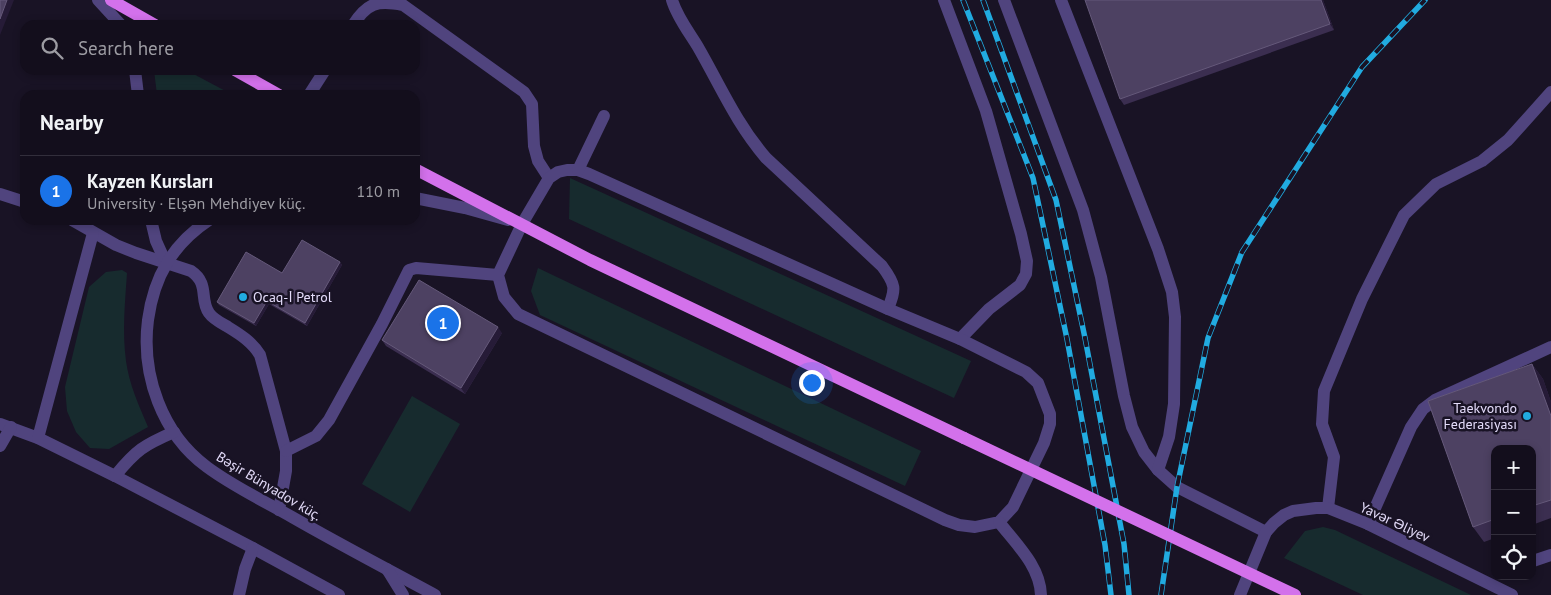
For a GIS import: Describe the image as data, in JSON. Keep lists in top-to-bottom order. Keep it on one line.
{"streets":{"street":["Bəşir Bünyadov küç.","Yavər Əliyev"]},"places":["Ocaq-İ Petrol","Taekvondo Federasiyası"],"page":{"search":"Search here","heading":"Nearby","list":[{"mark":"1","name":"Kayzen Kursları","note":"University · Elşən Mehdiyev küç.","value":"110 m"}],"pins":"1","map_buttons":["+","−"]}}
